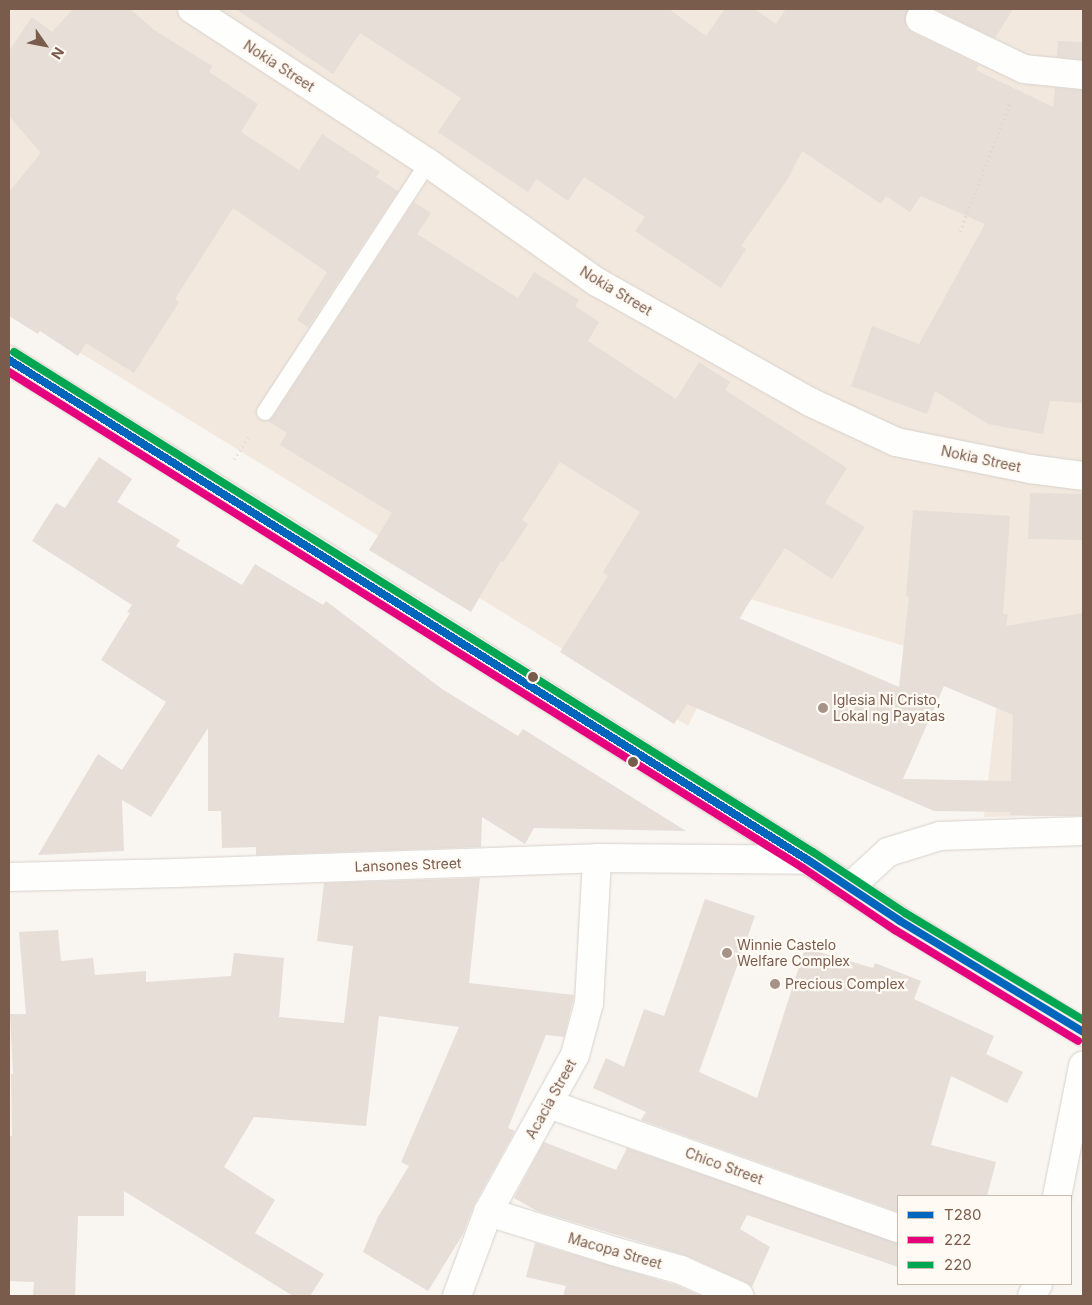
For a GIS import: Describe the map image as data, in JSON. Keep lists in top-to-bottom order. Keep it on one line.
{"streets":{"street":["Nokia Street","Lansones Street","Acacia Street","Chico Street","Macopa Street"]},"crossings":[["Lansones Street","Acacia Street"],["Acacia Street","Chico Street"],["Acacia Street","Macopa Street"]],"places":["Iglesia Ni Cristo, Lokal ng Payatas","Winnie Castelo Welfare Complex","Precious Complex"],"lines":["transit line 220","transit line T280","transit line 222"],"legend":["T280","222","220"],"north":"bottom right"}
